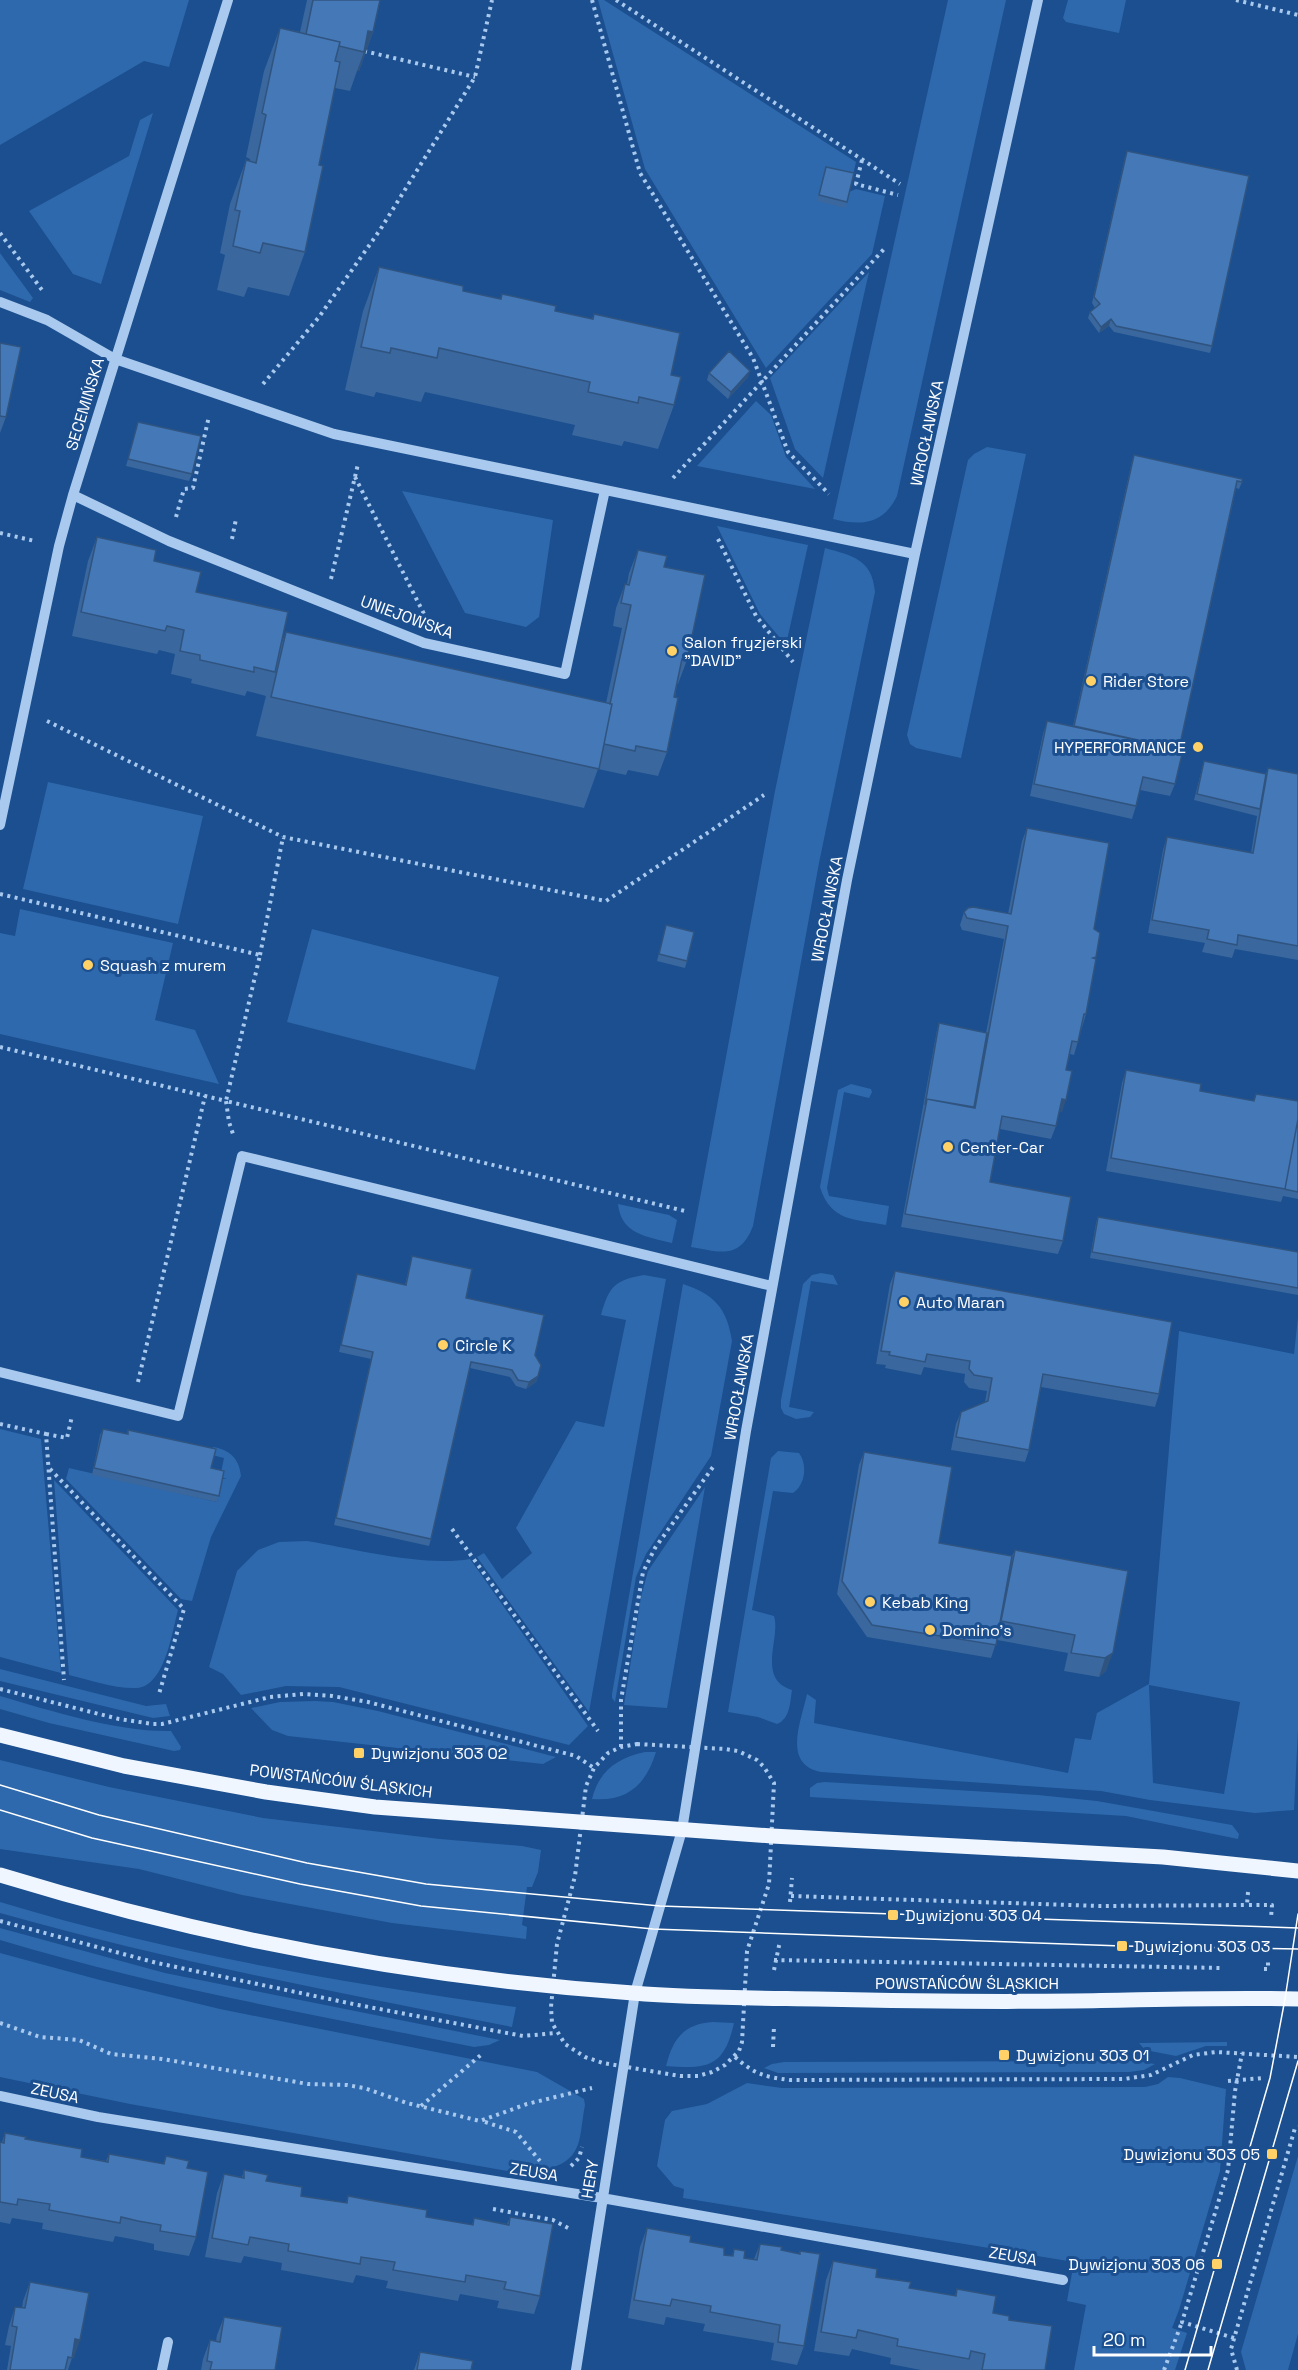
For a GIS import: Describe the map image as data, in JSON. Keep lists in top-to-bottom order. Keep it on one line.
{"streets":{"main road":["POWSTAŃCÓW ŚLĄSKICH"],"street":["SECEMIŃSKA","WROCŁAWSKA","UNIEJOWSKA","ZEUSA","HERY"]},"crossings":[["SECEMIŃSKA","UNIEJOWSKA"],["WROCŁAWSKA","POWSTAŃCÓW ŚLĄSKICH"],["POWSTAŃCÓW ŚLĄSKICH","HERY"],["ZEUSA","HERY"]],"places":{"other":["Salon fryzjerski \"DAVID\"","Rider Store","HYPERFORMANCE","Squash z murem","Center-Car","Auto Maran","Circle K","Kebab King","Domino's"],"transit":["Dywizjonu 303 02","Dywizjonu 303 04","Dywizjonu 303 03","Dywizjonu 303 01","Dywizjonu 303 05","Dywizjonu 303 06"]},"scale_bar":"20 m"}
